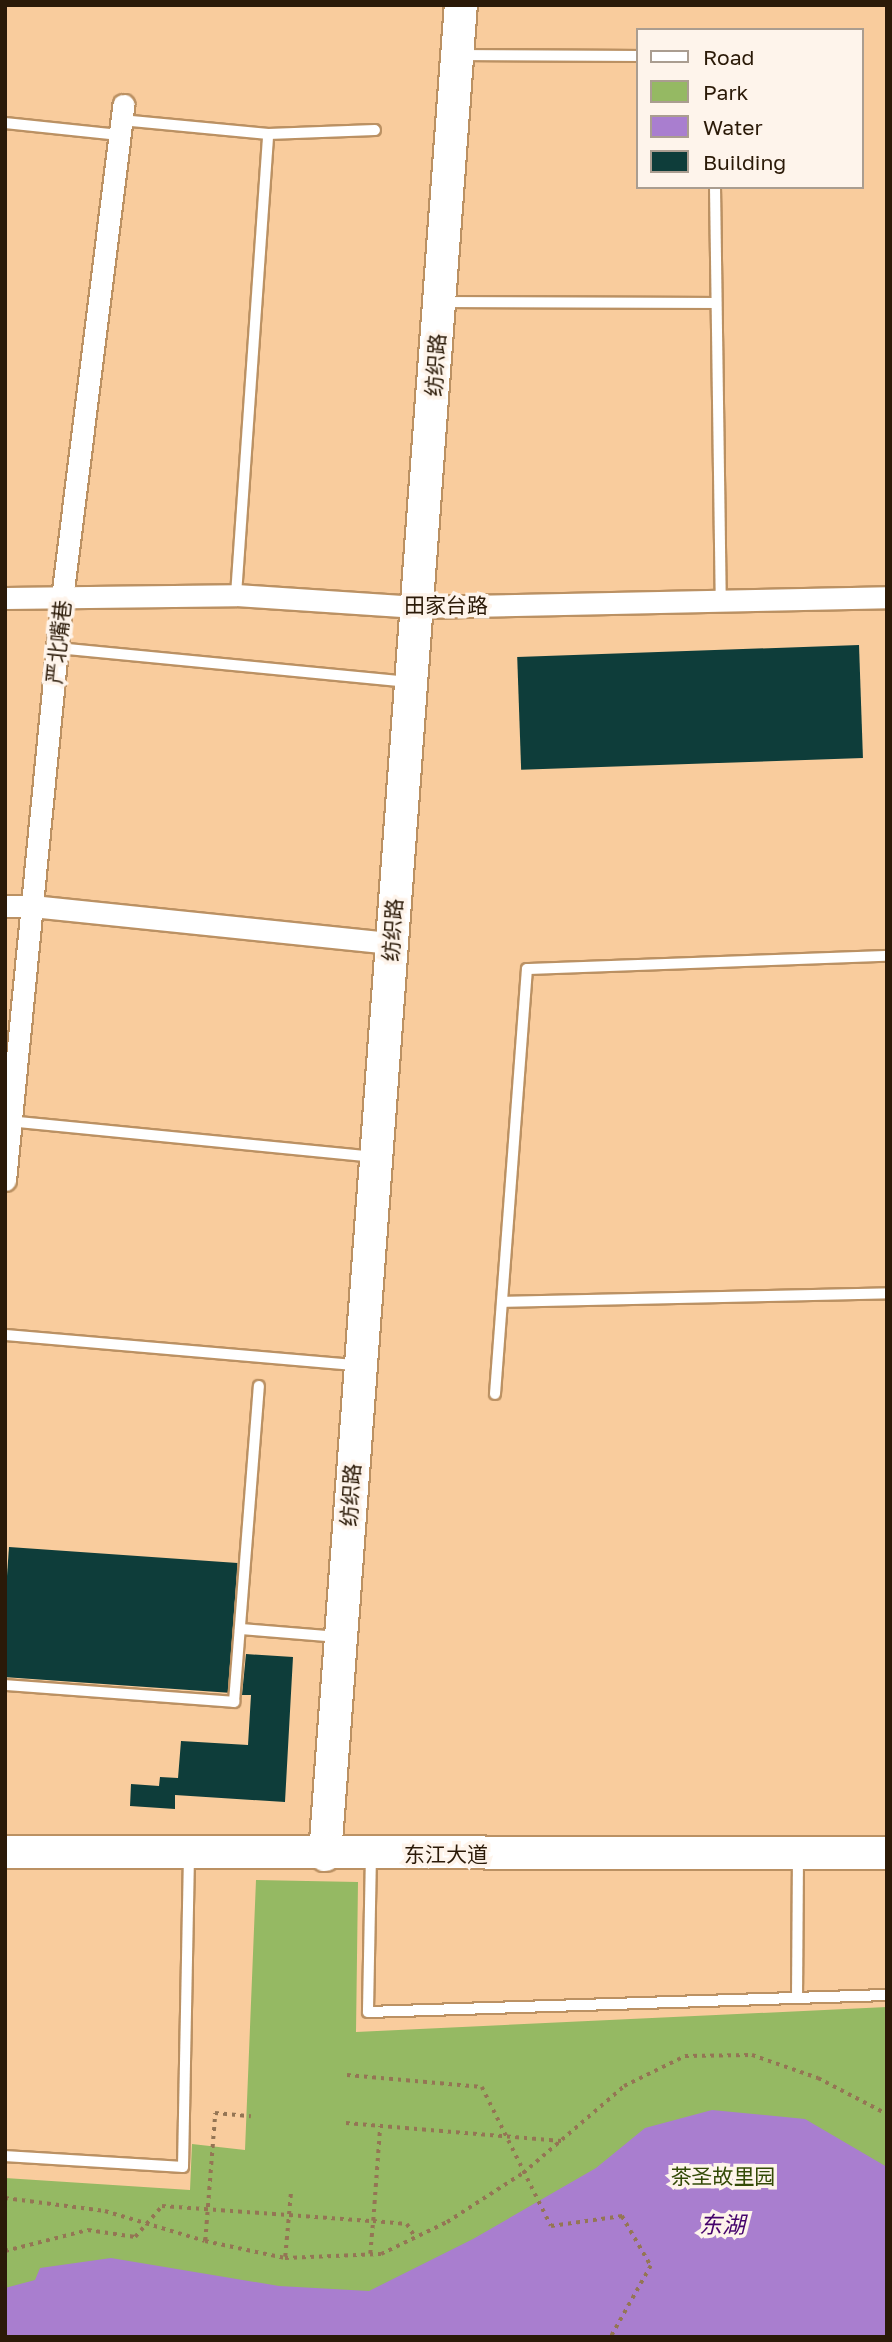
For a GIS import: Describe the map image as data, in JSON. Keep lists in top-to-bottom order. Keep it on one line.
{"streets":{"street":["纺织路","田家台路","严北嘴巷","东江大道"]},"crossings":[["纺织路","田家台路"],["纺织路","东江大道"],["田家台路","严北嘴巷"]],"water":["东湖"],"parks":["茶圣故里园"],"legend":["Road","Park","Water","Building"]}
